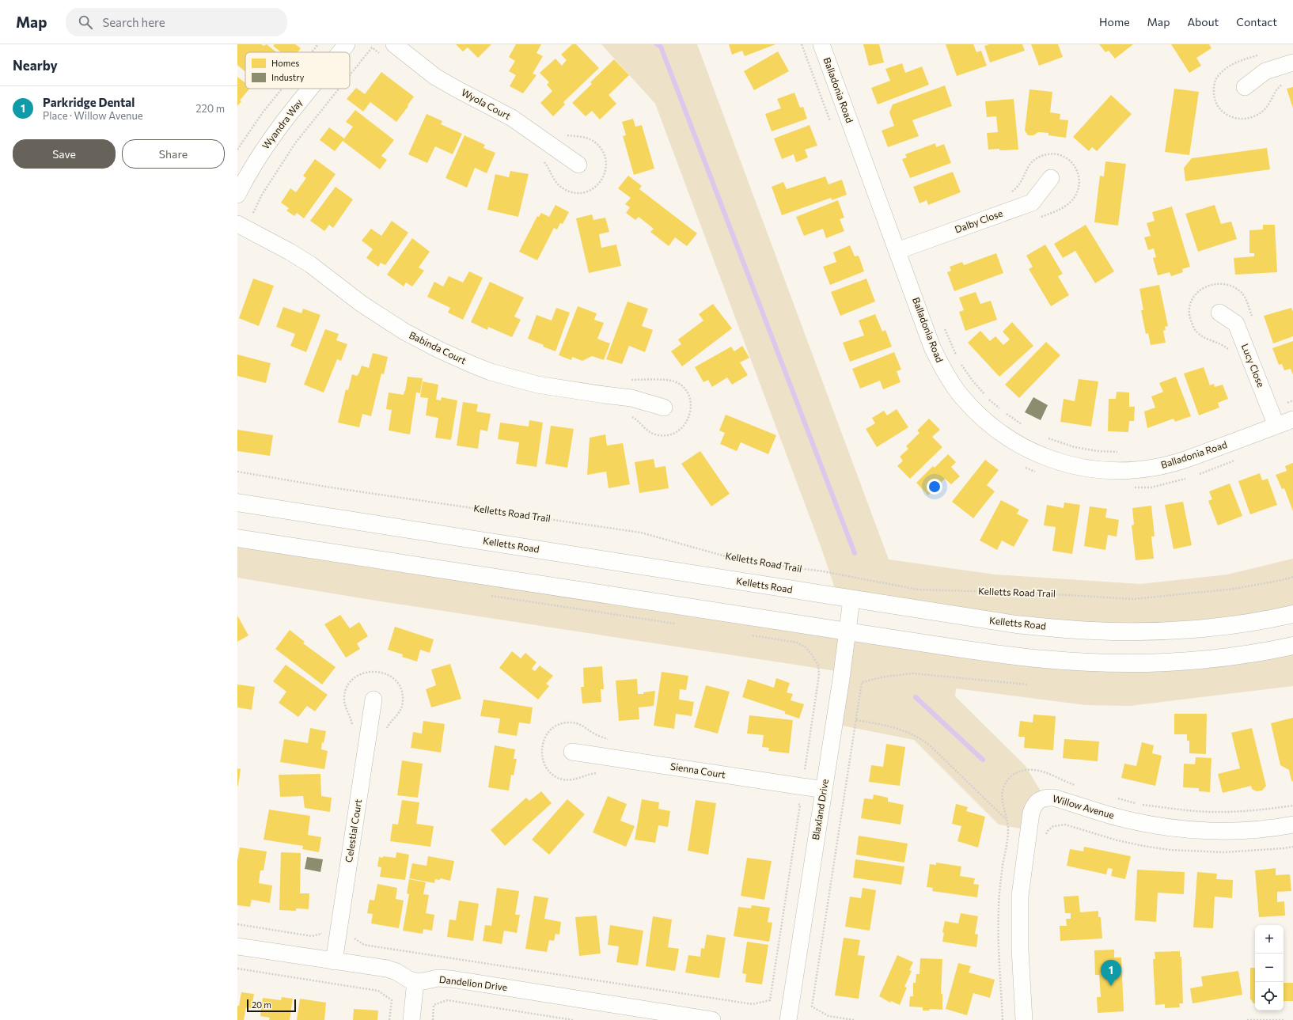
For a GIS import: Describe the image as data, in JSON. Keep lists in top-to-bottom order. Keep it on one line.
{"streets":{"main road":["Kelletts Road"],"street":["Balladonia Road","Wyola Court","Wyandra Way","Dalby Close","Babinda Court","Lucy Close","Sienna Court","Willow Avenue","Blaxland Drive","Celestial Court","Dandelion Drive"],"path":["Kelletts Road Trail"]},"crossings":[["Balladonia Road","Dalby Close"],["Balladonia Road","Lucy Close"],["Kelletts Road","Blaxland Drive"],["Sienna Court","Blaxland Drive"]],"legend":["Homes","Industry"],"scale_bar":"20 m","page":{"header":"Map","search":"Search here","nav":["Home","Map","About","Contact"],"heading":"Nearby","list":[{"mark":"1","name":"Parkridge Dental","note":"Place · Willow Avenue","value":"220 m"}],"buttons":["Save","Share"],"map_buttons":["+","−"],"pins":"1","scale":"20 m"}}
